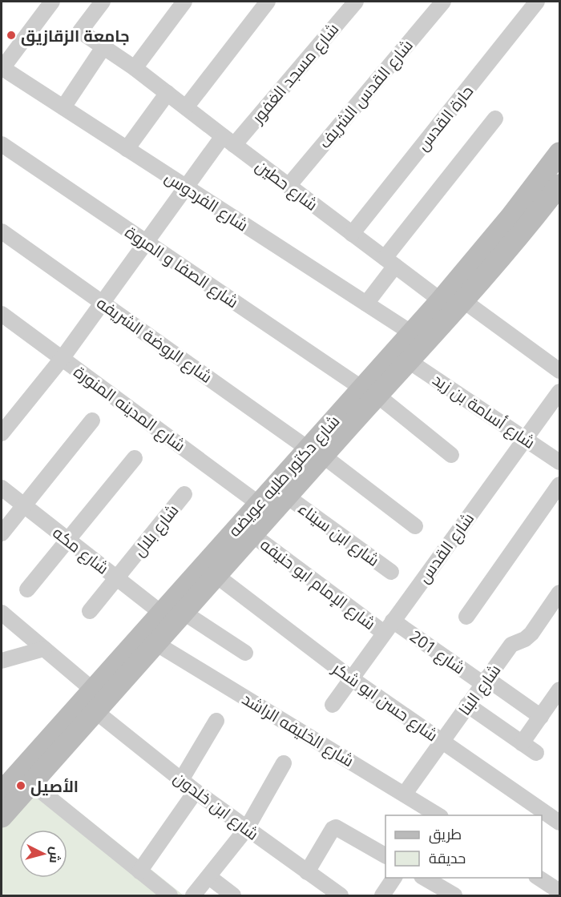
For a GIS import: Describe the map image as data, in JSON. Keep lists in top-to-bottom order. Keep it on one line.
{"streets":{"street":["شارع مسجد الغفور","شارع القدس الشريف","حارة القدس","شارع حطين","شارع الفردوس","شارع الصفا و المروة","شارع الروضة الشريفه","شارع المدينه المنورة","شارع أسامة بن زيد","شارع دكتور طلبه عويضه","شارع بلال","شارع ابن سيناء","شارع القدس","شارع مكه","شارع الإمام ابو حنيفه","شارع 201","شارع البنا","شارع حسن ابو شكر","شارع الخليفه الراشد","شارع ابن خلدون"]},"crossings":[["شارع مسجد الغفور","شارع حطين"],["شارع مسجد الغفور","شارع الفردوس"],["شارع مسجد الغفور","شارع الصفا و المروة"],["شارع مسجد الغفور","شارع الروضة الشريفه"],["شارع مسجد الغفور","شارع المدينه المنورة"],["شارع القدس الشريف","شارع حطين"],["حارة القدس","شارع حطين"],["شارع حطين","شارع دكتور طلبه عويضه"],["شارع الفردوس","شارع دكتور طلبه عويضه"],["شارع الصفا و المروة","شارع دكتور طلبه عويضه"],["شارع الروضة الشريفه","شارع دكتور طلبه عويضه"],["شارع المدينه المنورة","شارع دكتور طلبه عويضه"],["شارع أسامة بن زيد","شارع دكتور طلبه عويضه"],["شارع أسامة بن زيد","شارع القدس"],["شارع دكتور طلبه عويضه","شارع ابن سيناء"],["شارع دكتور طلبه عويضه","شارع مكه"],["شارع دكتور طلبه عويضه","شارع الإمام ابو حنيفه"],["شارع دكتور طلبه عويضه","شارع حسن ابو شكر"],["شارع دكتور طلبه عويضه","شارع الخليفه الراشد"],["شارع دكتور طلبه عويضه","شارع ابن خلدون"],["شارع بلال","شارع مكه"],["شارع القدس","شارع الإمام ابو حنيفه"],["شارع القدس","شارع 201"],["شارع القدس","شارع حسن ابو شكر"],["شارع الإمام ابو حنيفه","شارع 201"],["شارع 201","شارع البنا"],["شارع البنا","شارع حسن ابو شكر"],["شارع البنا","شارع الخليفه الراشد"]],"places":["جامعة الزقازيق","الأصيل"],"legend":["طريق","حديقة"],"north":"right"}
